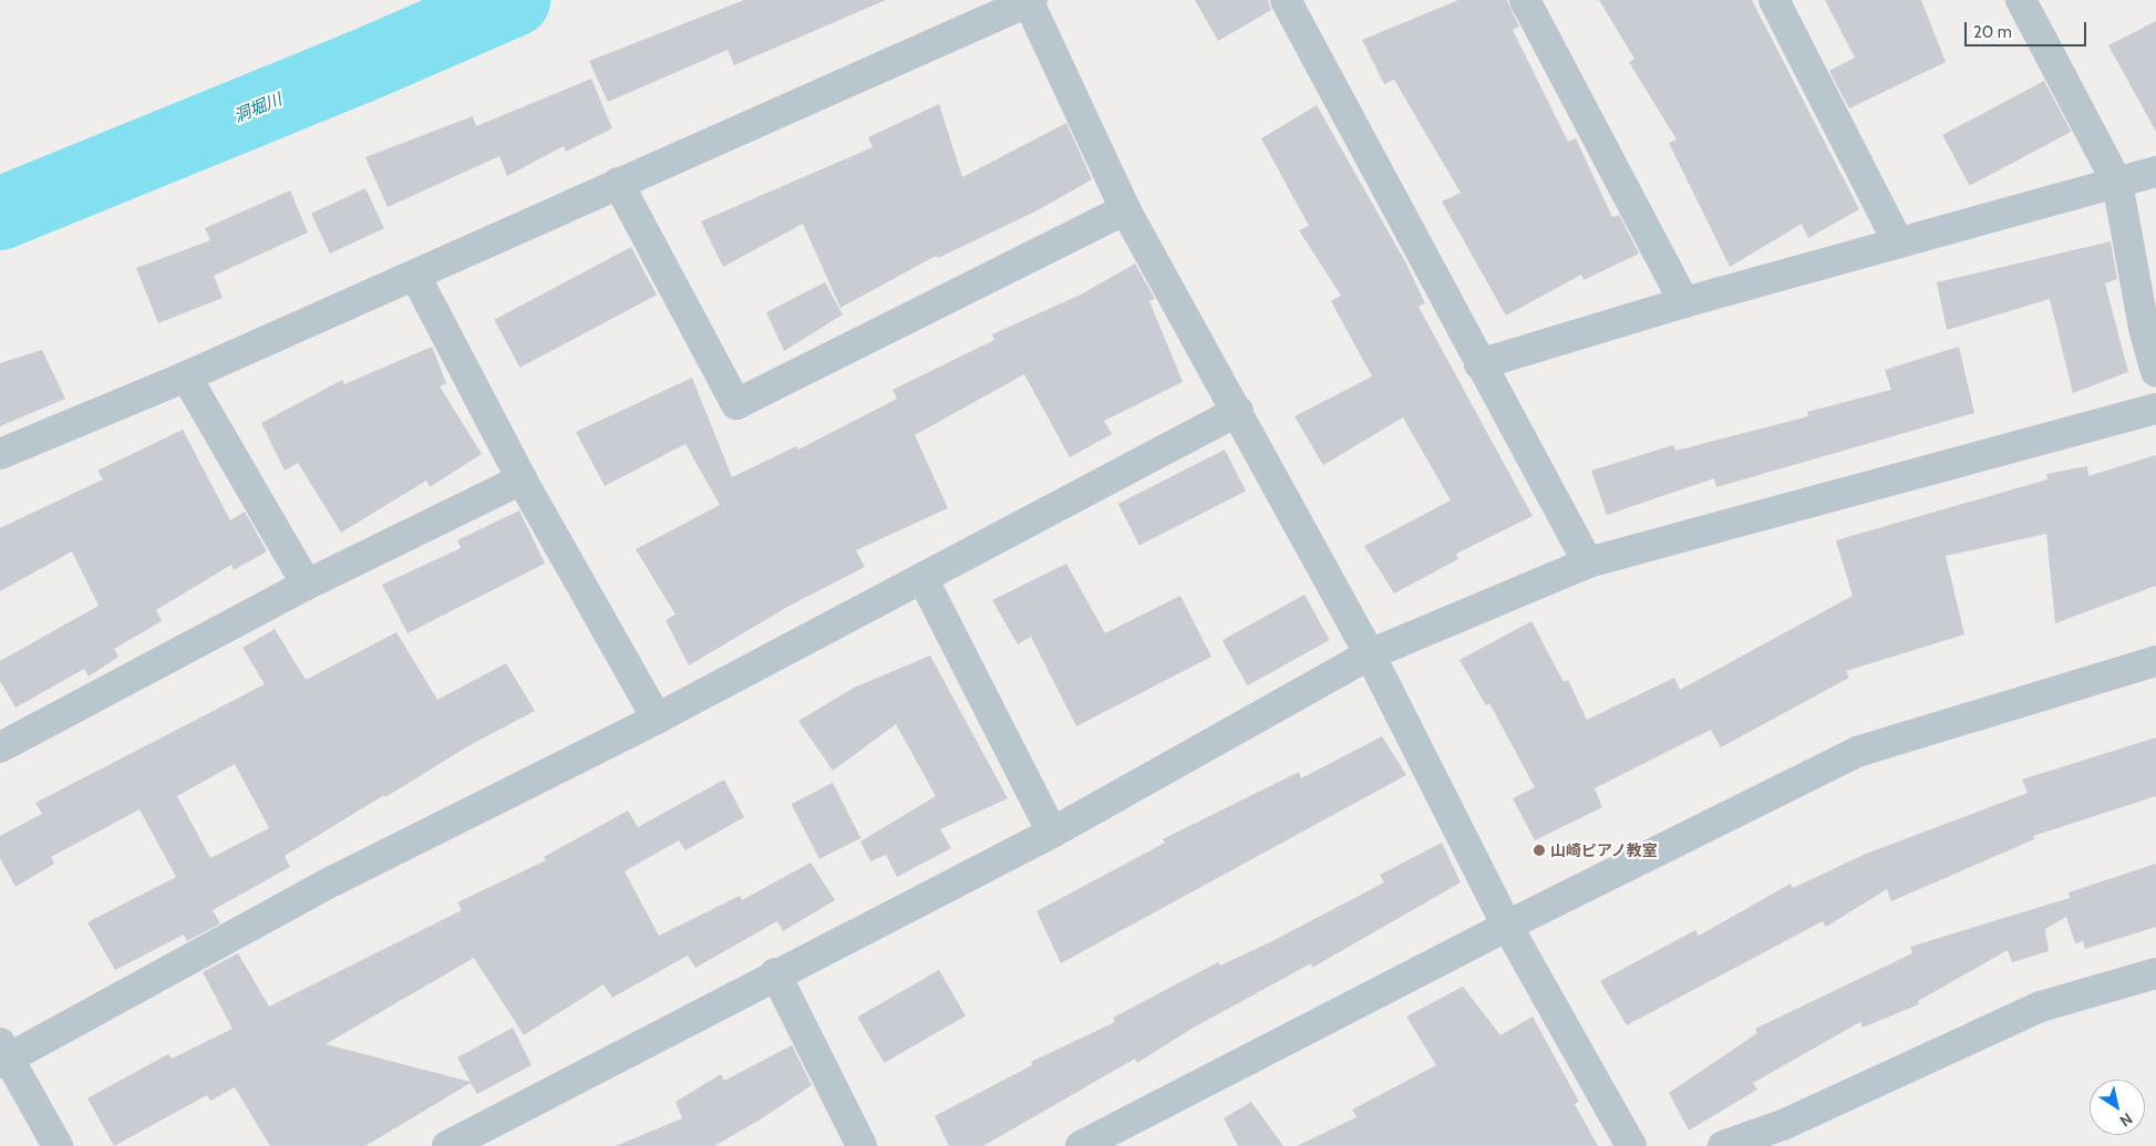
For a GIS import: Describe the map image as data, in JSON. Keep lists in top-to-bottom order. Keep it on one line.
{"water":["洞堀川"],"places":["山崎ピアノ教室"],"scale_bar":"20 m","north":"bottom right"}
